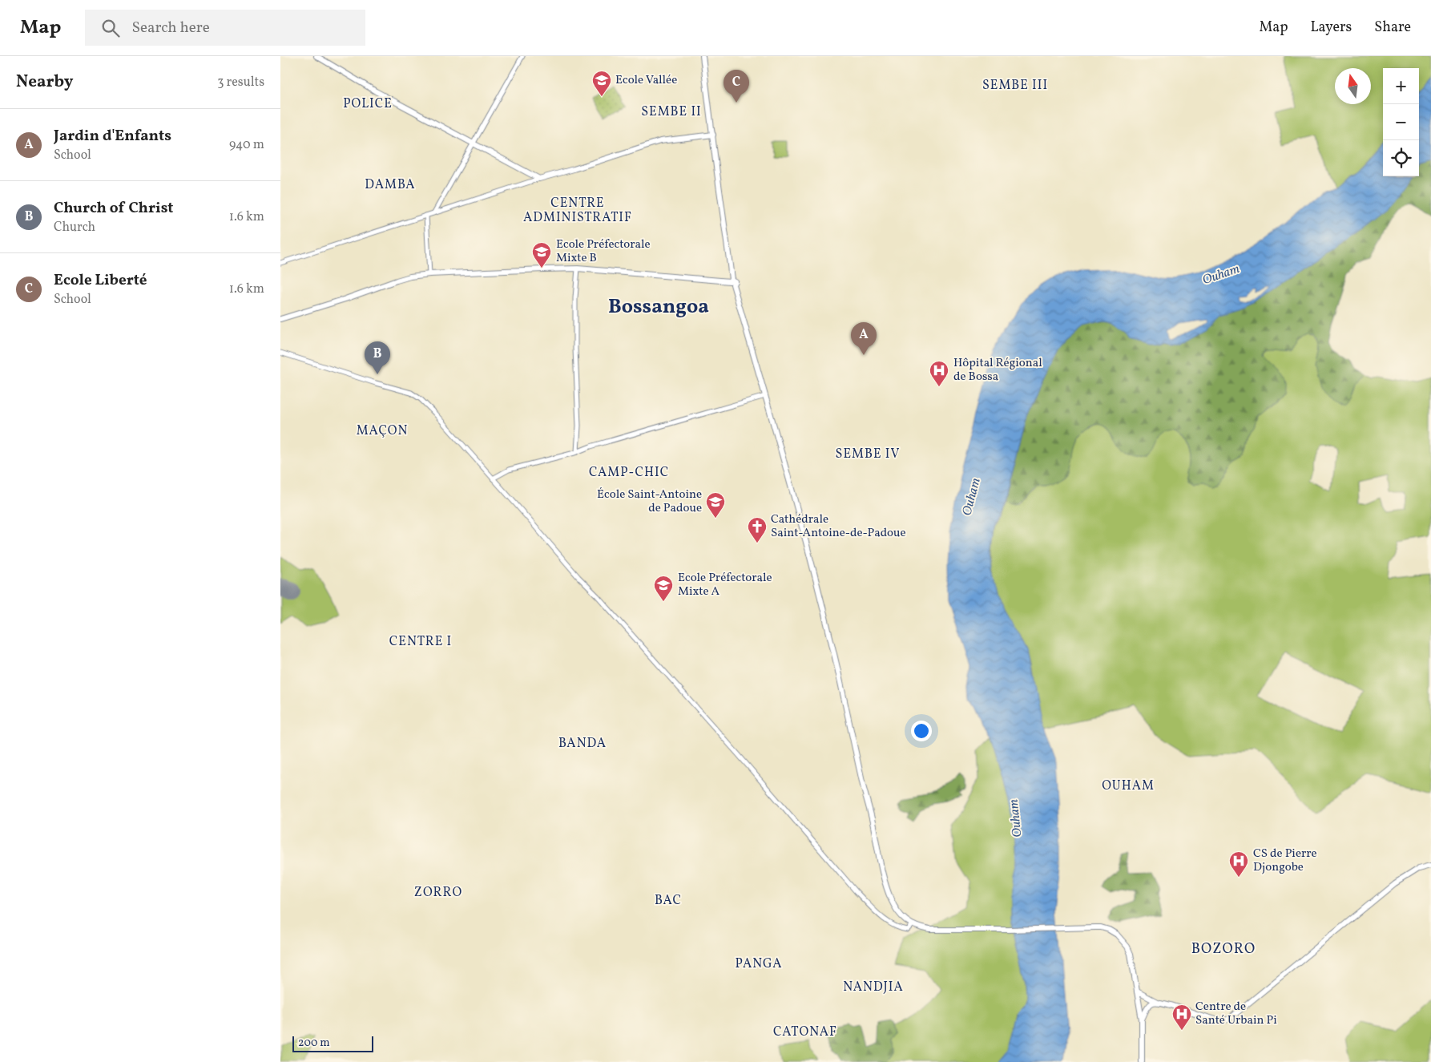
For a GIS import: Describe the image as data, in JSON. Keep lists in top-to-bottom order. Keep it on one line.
{"districts":["SEMBE III","POLICE","SEMBE II","DAMBA","CENTRE ADMINISTRATIF","Bossangoa","MAÇON","SEMBE IV","CAMP-CHIC","CENTRE I","BANDA","OUHAM","ZORRO","BAC","BOZORO","PANGA","NANDJIA","CATONAF"],"water":["Ouham"],"places":{"school or university":["Ecole Vallée","Ecole Préfectorale Mixte B","École Saint-Antoine de Padoue","Ecole Préfectorale Mixte A"],"hospital":["Hôpital Régional de Bossa","CS de Pierre Djongobe","Centre de Santé Urbain Pi"],"church":["Cathédrale Saint-Antoine-de-Padoue"]},"scale_bar":"200 m","north":"top","page":{"header":"Map","search":"Search here","nav":["Map","Layers","Share"],"heading":["Nearby","3 results"],"map_buttons":["+","−"],"pins":["C","A","B"],"list":[{"mark":"A","name":"Jardin d'Enfants","note":"School","value":"940 m"},{"mark":"B","name":"Church of Christ","note":"Church","value":"1.6 km"},{"mark":"C","name":"Ecole Liberté","note":"School","value":"1.6 km"}],"scale":"200 m"}}
